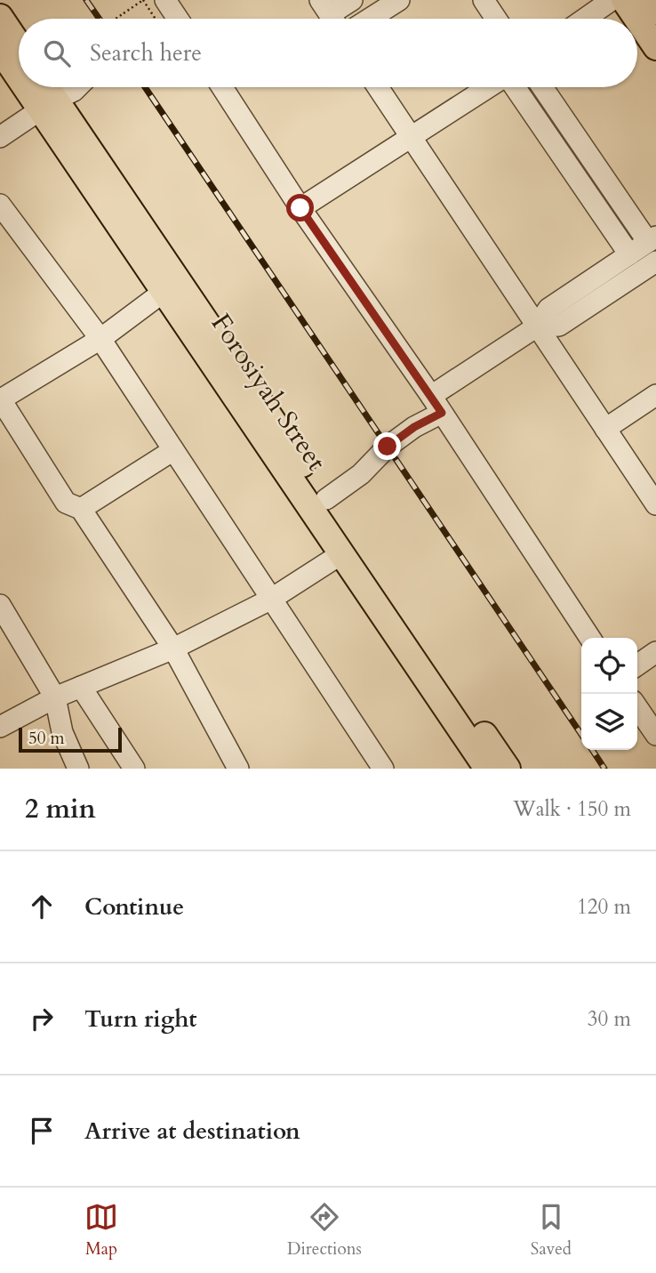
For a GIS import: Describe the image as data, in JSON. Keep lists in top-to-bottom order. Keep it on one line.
{"streets":{"main road":["Forosiyah Street"]},"scale_bar":"50 m","page":{"search":"Search here","scale":"50 m","heading":["2 min","Walk · 150 m"],"list":[["Continue","120 m"],["Turn right","30 m"],"Arrive at destination"],"nav":["Map","Directions","Saved"]}}
